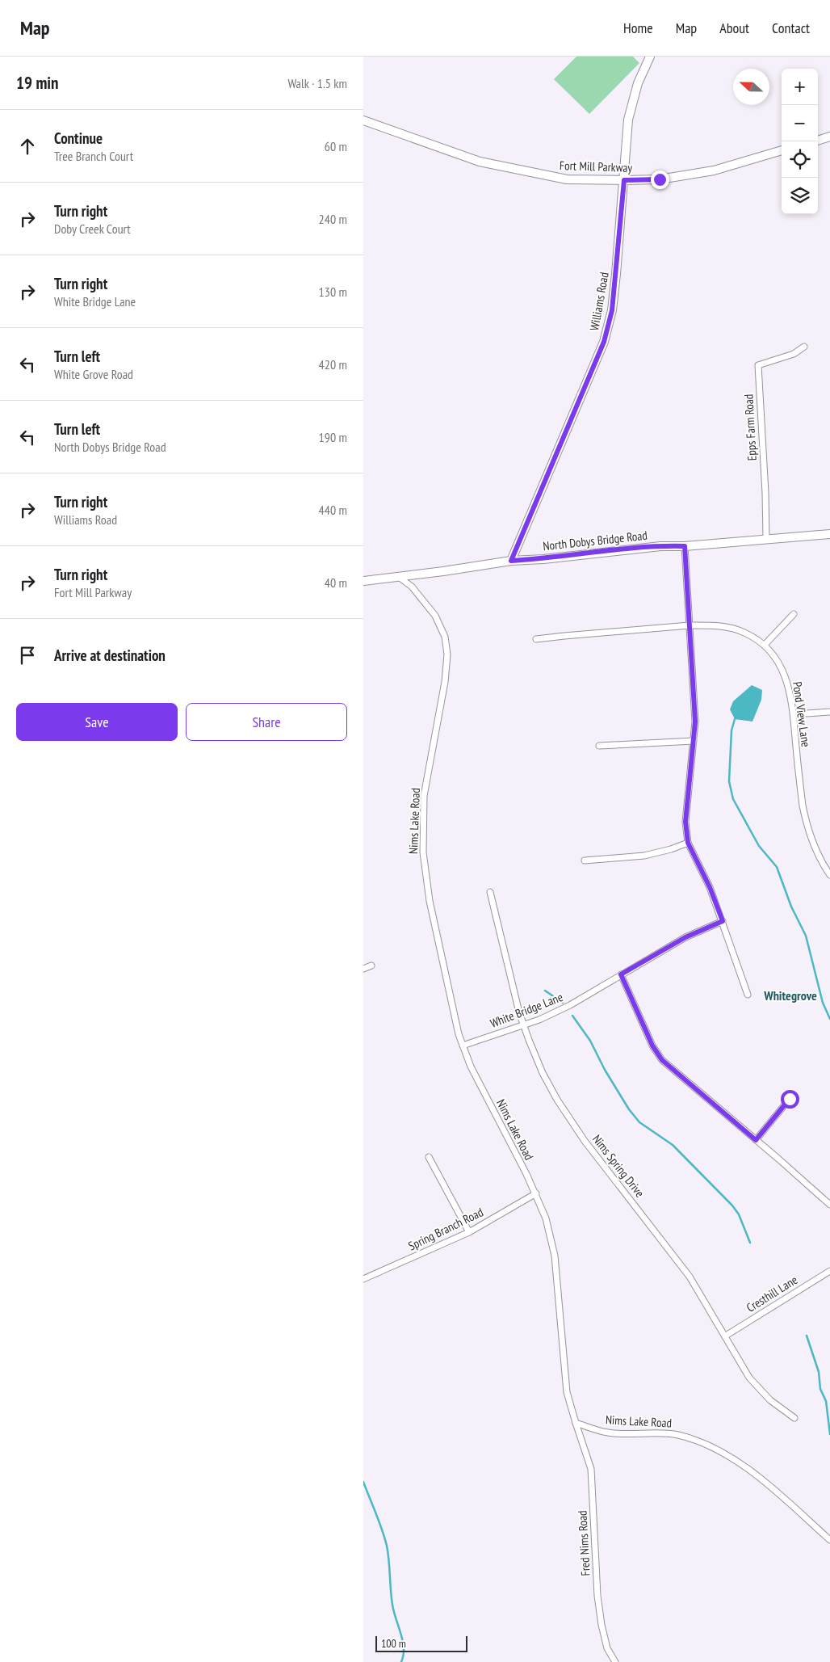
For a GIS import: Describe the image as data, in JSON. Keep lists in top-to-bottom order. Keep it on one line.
{"streets":{"street":["Fort Mill Parkway","Williams Road","Epps Farm Road","North Dobys Bridge Road","Pond View Lane","Nims Lake Road","White Bridge Lane","Nims Spring Drive","Spring Branch Road","Cresthill Lane","Fred Nims Road"]},"crossings":[["Fort Mill Parkway","Williams Road"],["Williams Road","North Dobys Bridge Road"],["Epps Farm Road","North Dobys Bridge Road"],["North Dobys Bridge Road","Nims Lake Road"],["Nims Lake Road","White Bridge Lane"],["Nims Lake Road","Spring Branch Road"],["Nims Lake Road","Fred Nims Road"],["White Bridge Lane","Nims Spring Drive"],["Nims Spring Drive","Cresthill Lane"]],"districts":["Whitegrove"],"scale_bar":"100 m","north":"left","page":{"header":"Map","nav":["Home","Map","About","Contact"],"heading":["19 min","Walk · 1.5 km"],"map_buttons":["+","−"],"list":[["Continue","Tree Branch Court","60 m"],["Turn right","Doby Creek Court","240 m"],["Turn right","White Bridge Lane","130 m"],["Turn left","White Grove Road","420 m"],["Turn left","North Dobys Bridge Road","190 m"],["Turn right","Williams Road","440 m"],["Turn right","Fort Mill Parkway","40 m"],"Arrive at destination"],"buttons":["Save","Share"],"scale":"100 m"}}
